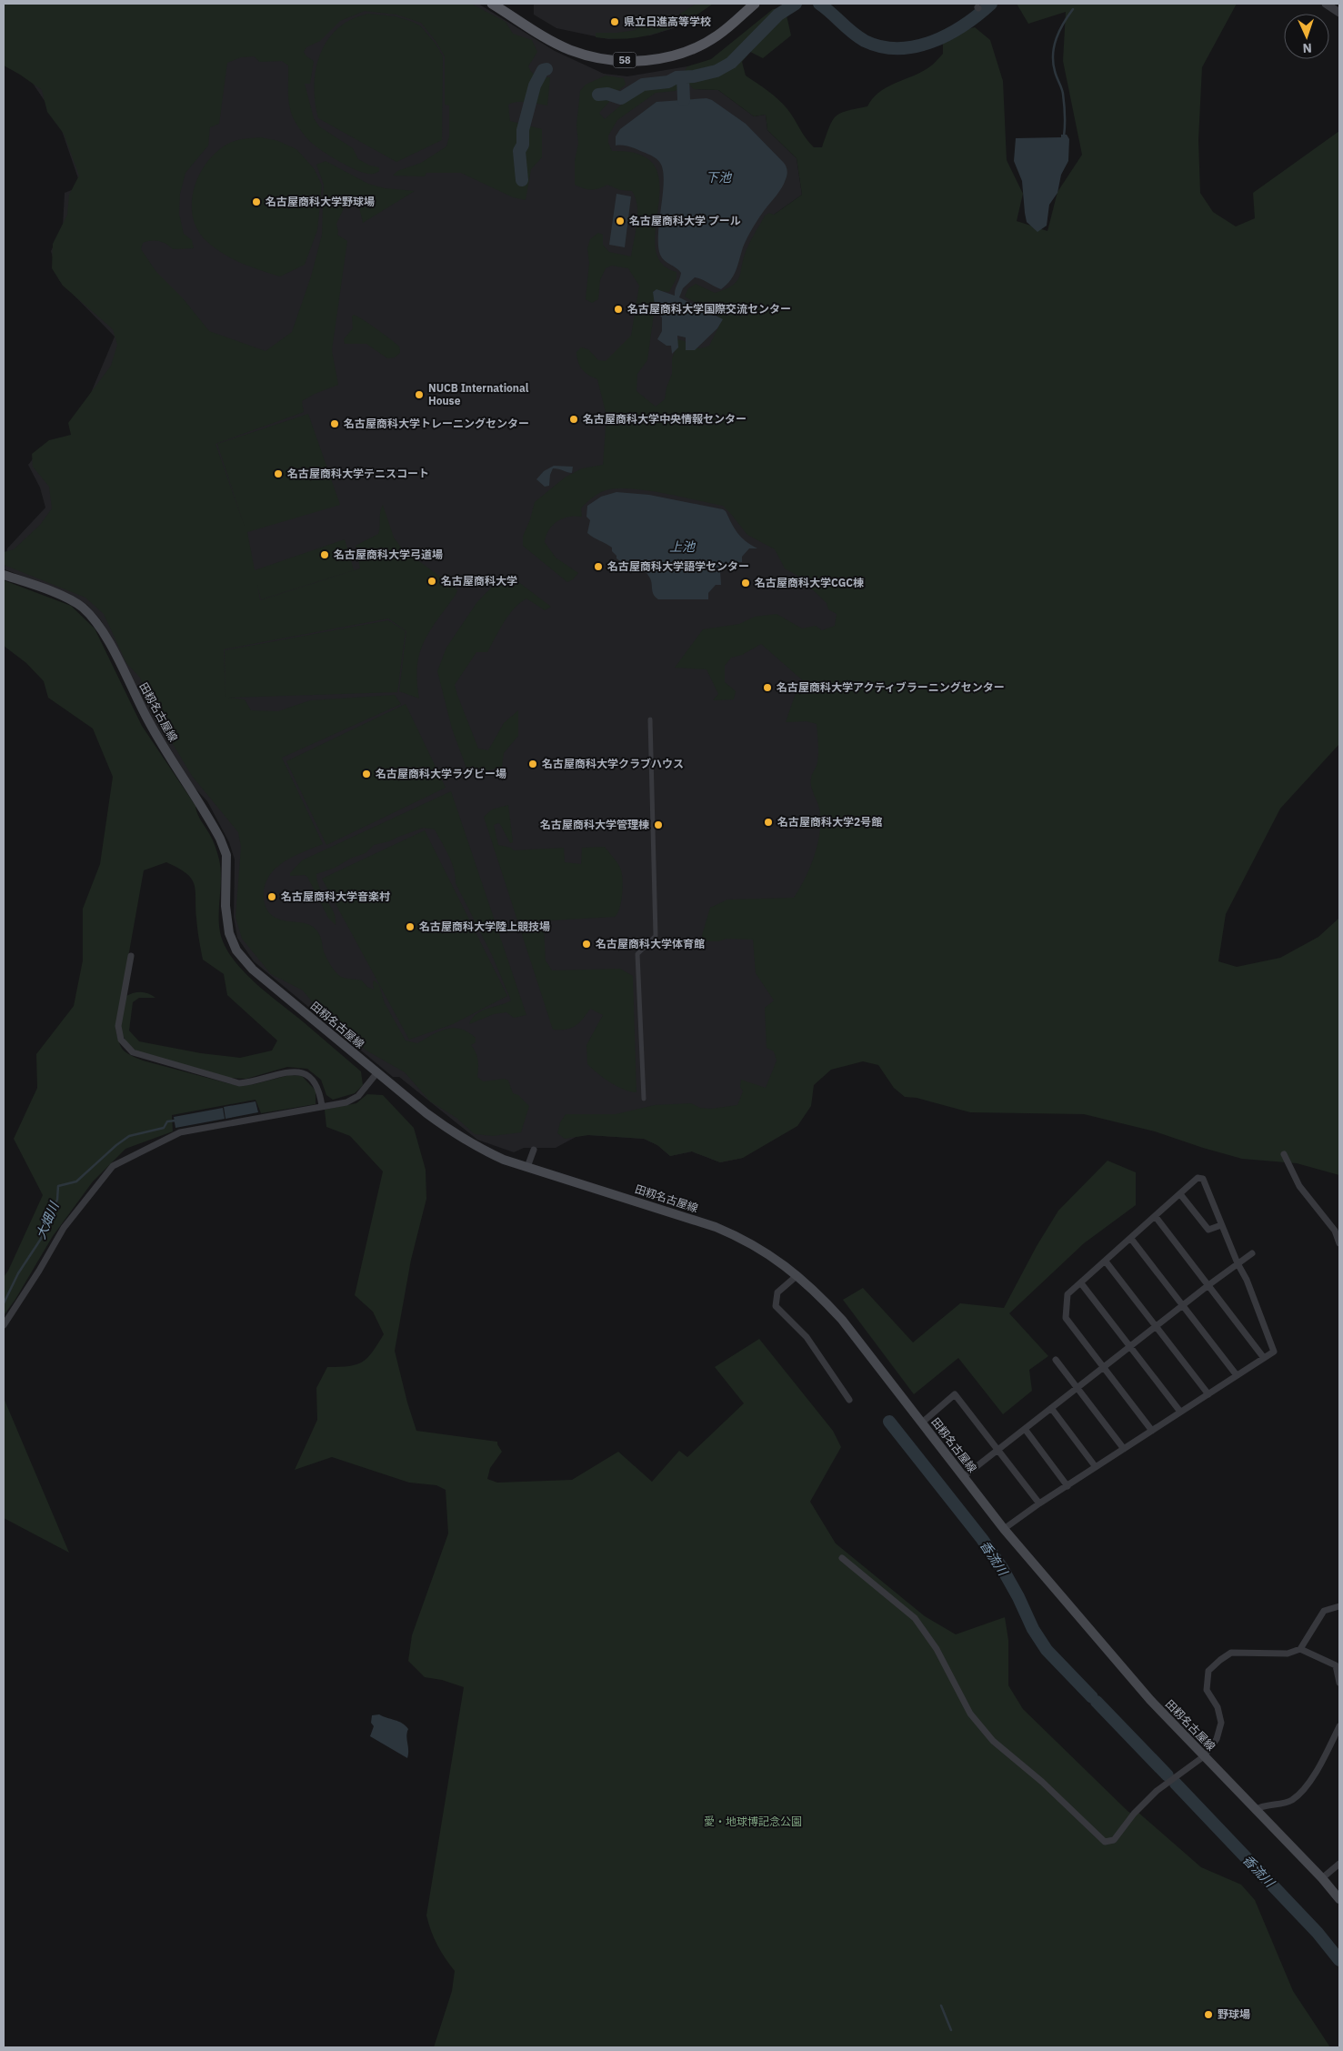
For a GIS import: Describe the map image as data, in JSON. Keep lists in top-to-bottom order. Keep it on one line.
{"streets":{"main road":["58","田籾名古屋線"]},"water":["下池","上池","大畑川","香流川"],"parks":["愛・地球博記念公園"],"places":["県立日進高等学校","名古屋商科大学野球場","名古屋商科大学 プール","名古屋商科大学国際交流センター","NUCB International House","名古屋商科大学中央情報センター","名古屋商科大学トレーニングセンター","名古屋商科大学テニスコート","名古屋商科大学弓道場","名古屋商科大学語学センター","名古屋商科大学","名古屋商科大学CGC棟","名古屋商科大学アクティブラーニングセンター","名古屋商科大学クラブハウス","名古屋商科大学ラグビー場","名古屋商科大学2号館","名古屋商科大学管理棟","名古屋商科大学音楽村","名古屋商科大学陸上競技場","名古屋商科大学体育館","野球場"],"north":"bottom"}
